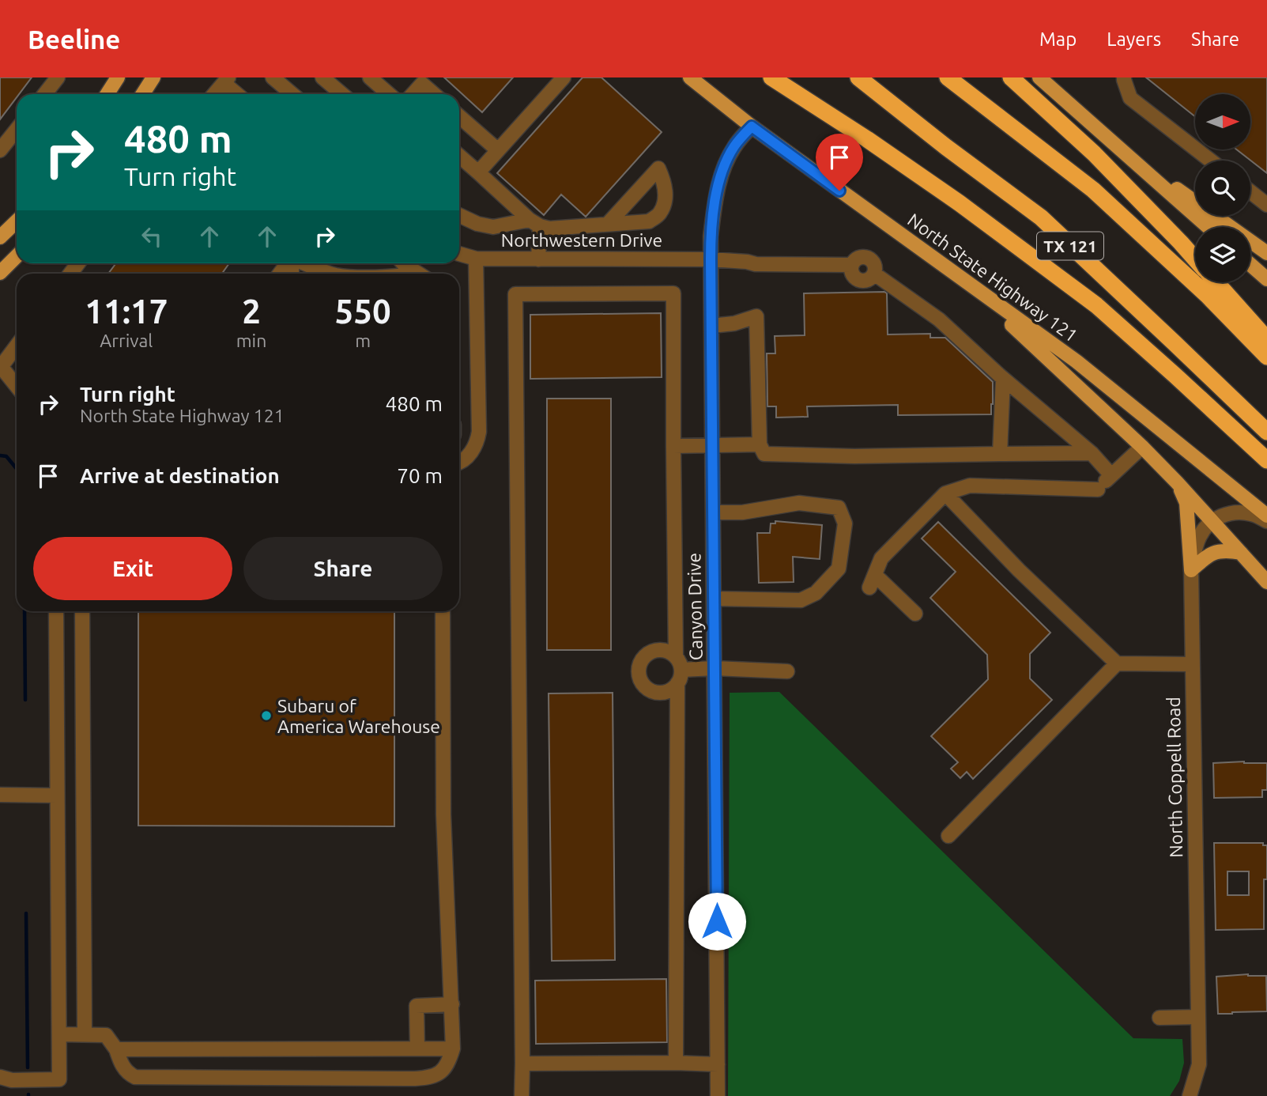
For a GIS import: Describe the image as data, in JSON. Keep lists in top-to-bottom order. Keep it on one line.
{"streets":{"highway":["TX 121"],"main road":["North State Highway 121"],"street":["Northwestern Drive","Canyon Drive","North Coppell Road"]},"crossings":[["Northwestern Drive","Canyon Drive"],["North State Highway 121","Canyon Drive"]],"places":["Subaru of America Warehouse"],"north":"right","page":{"header":"Beeline","nav":["Map","Layers","Share"],"turn":["480 m","Turn right"],"eta":["11:17","Arrival","2","min","550","m"],"list":[{"name":"Turn right","note":"North State Highway 121","value":"480 m"},{"name":"Arrive at destination","value":"70 m"}],"buttons":["Exit","Share"]}}
